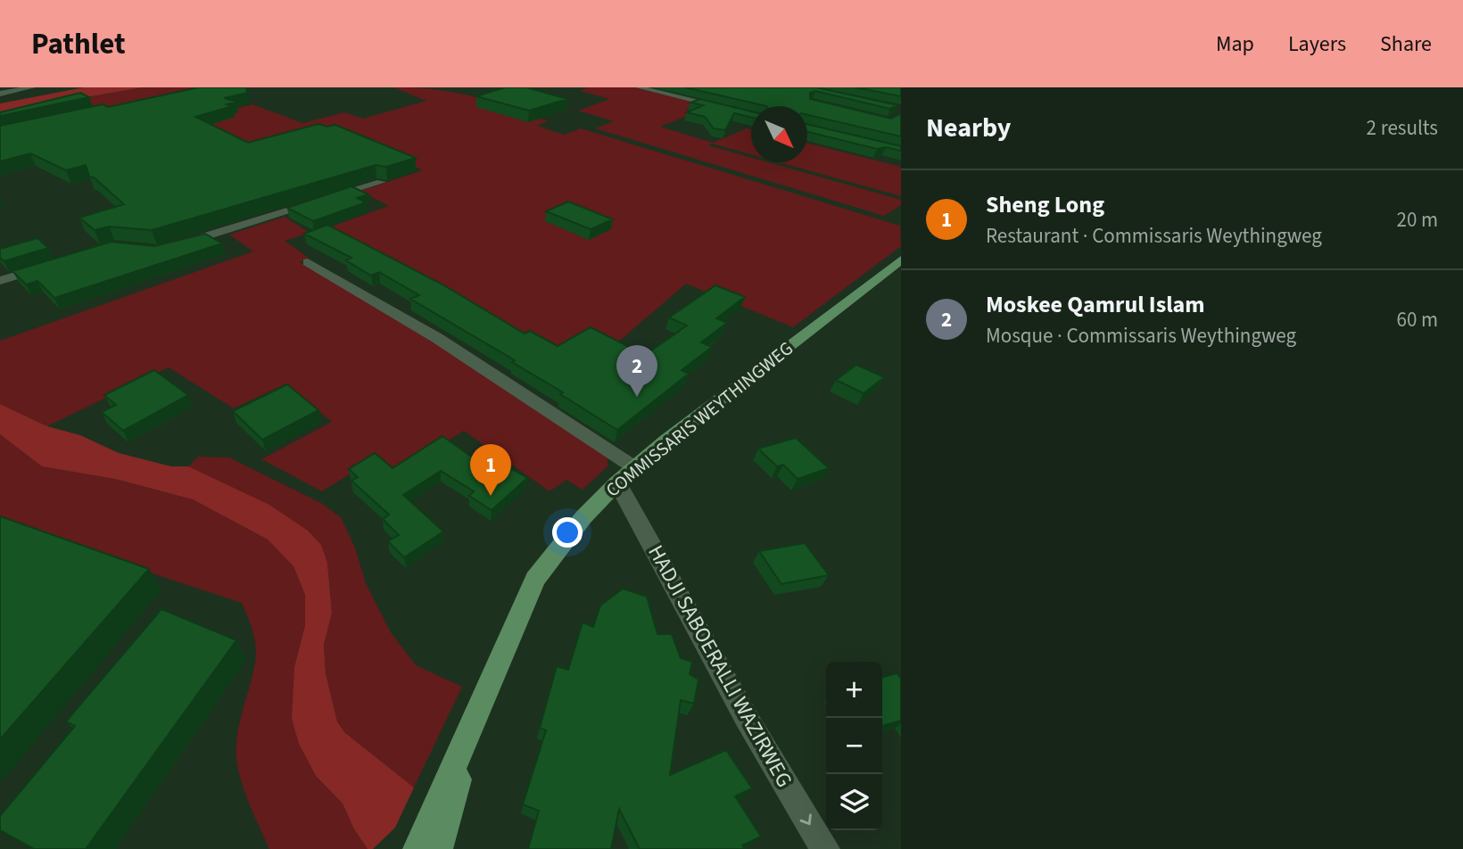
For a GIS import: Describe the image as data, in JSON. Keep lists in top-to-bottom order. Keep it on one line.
{"streets":{"main road":["COMMISSARIS WEYTHINGWEG"],"street":["HADJI SABOERALLI WAZIRWEG"]},"crossings":[["COMMISSARIS WEYTHINGWEG","HADJI SABOERALLI WAZIRWEG"]],"one_way":["HADJI SABOERALLI WAZIRWEG"],"north":"bottom right","page":{"header":"Pathlet","nav":["Map","Layers","Share"],"heading":["Nearby","2 results"],"list":[{"mark":"1","name":"Sheng Long","note":"Restaurant · Commissaris Weythingweg","value":"20 m"},{"mark":"2","name":"Moskee Qamrul Islam","note":"Mosque · Commissaris Weythingweg","value":"60 m"}],"pins":["2","1"],"map_buttons":["+","−"]}}
